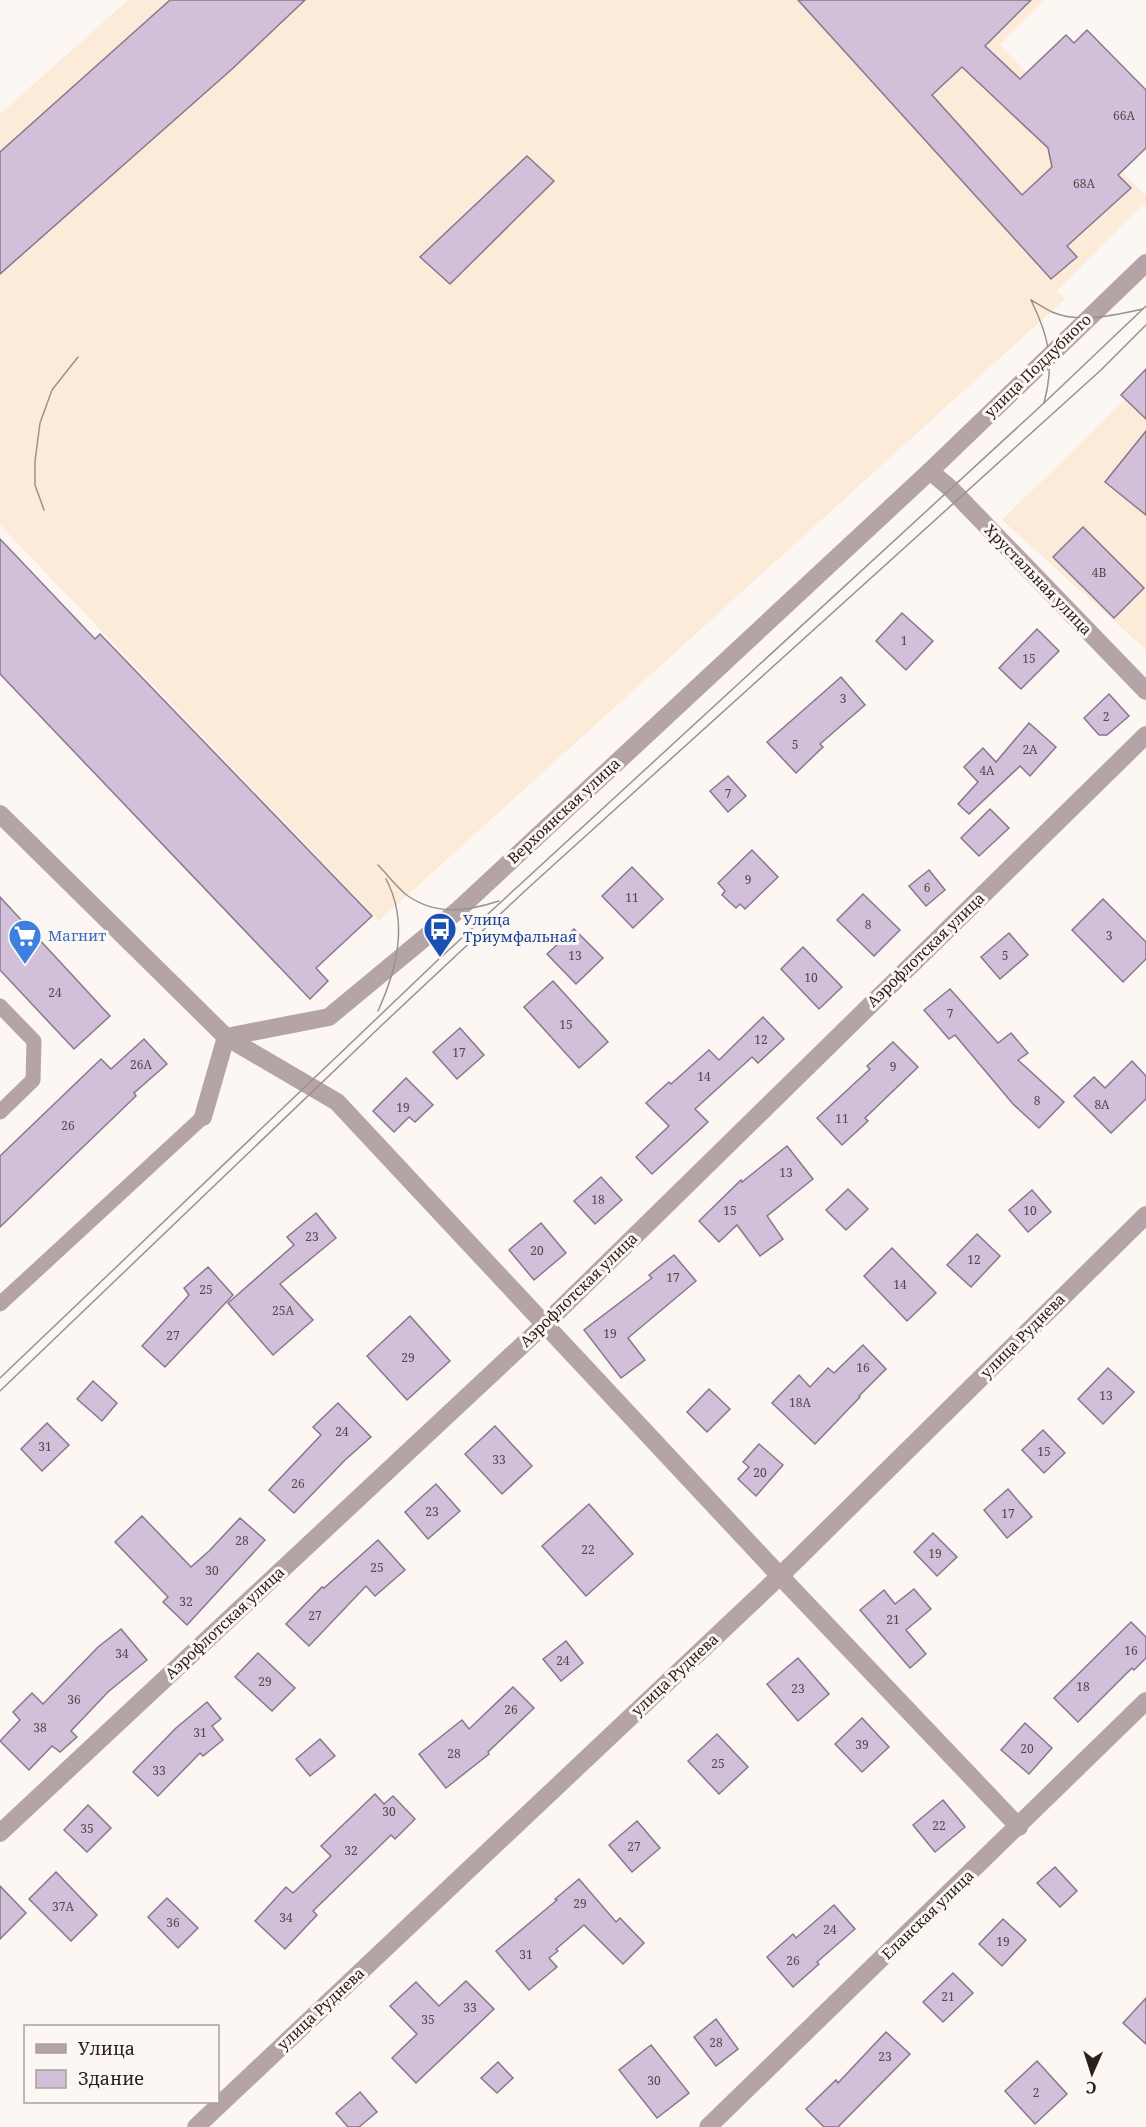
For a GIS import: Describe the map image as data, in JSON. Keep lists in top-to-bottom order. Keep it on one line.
{"streets":{"street":["улица Поддубного","Хрустальная улица","Верхоянская улица","Аэрофлотская улица","улица Руднева","Еланская улица"]},"crossings":[["улица Поддубного","Хрустальная улица"],["улица Поддубного","Верхоянская улица"],["Хрустальная улица","Верхоянская улица"]],"places":{"bus stop":["Улица Триумфальная"],"supermarket":["Магнит"]},"house_numbers":["66А","68А","4В","1","15","3","2","5","2А","4А","7","9","6","11","8","3","13","5","10","24","7","15","12","17","26А","9","14","8","8А","19","11","26","13","18","15","10","23","20","12","17","14","25","25А","19","27","29","16","13","18А","24","31","15","33","20","26","23","17","28","22","19","25","30","32","27","21","16","34","24","29","18","23","36","26","38","31","39","20","28","25","33","30","22","35","27","32","29","37А","34","36","24","19","31","26","21","33","35","28","23","30","2"],"legend":["Улица","Здание"],"north":"bottom"}
